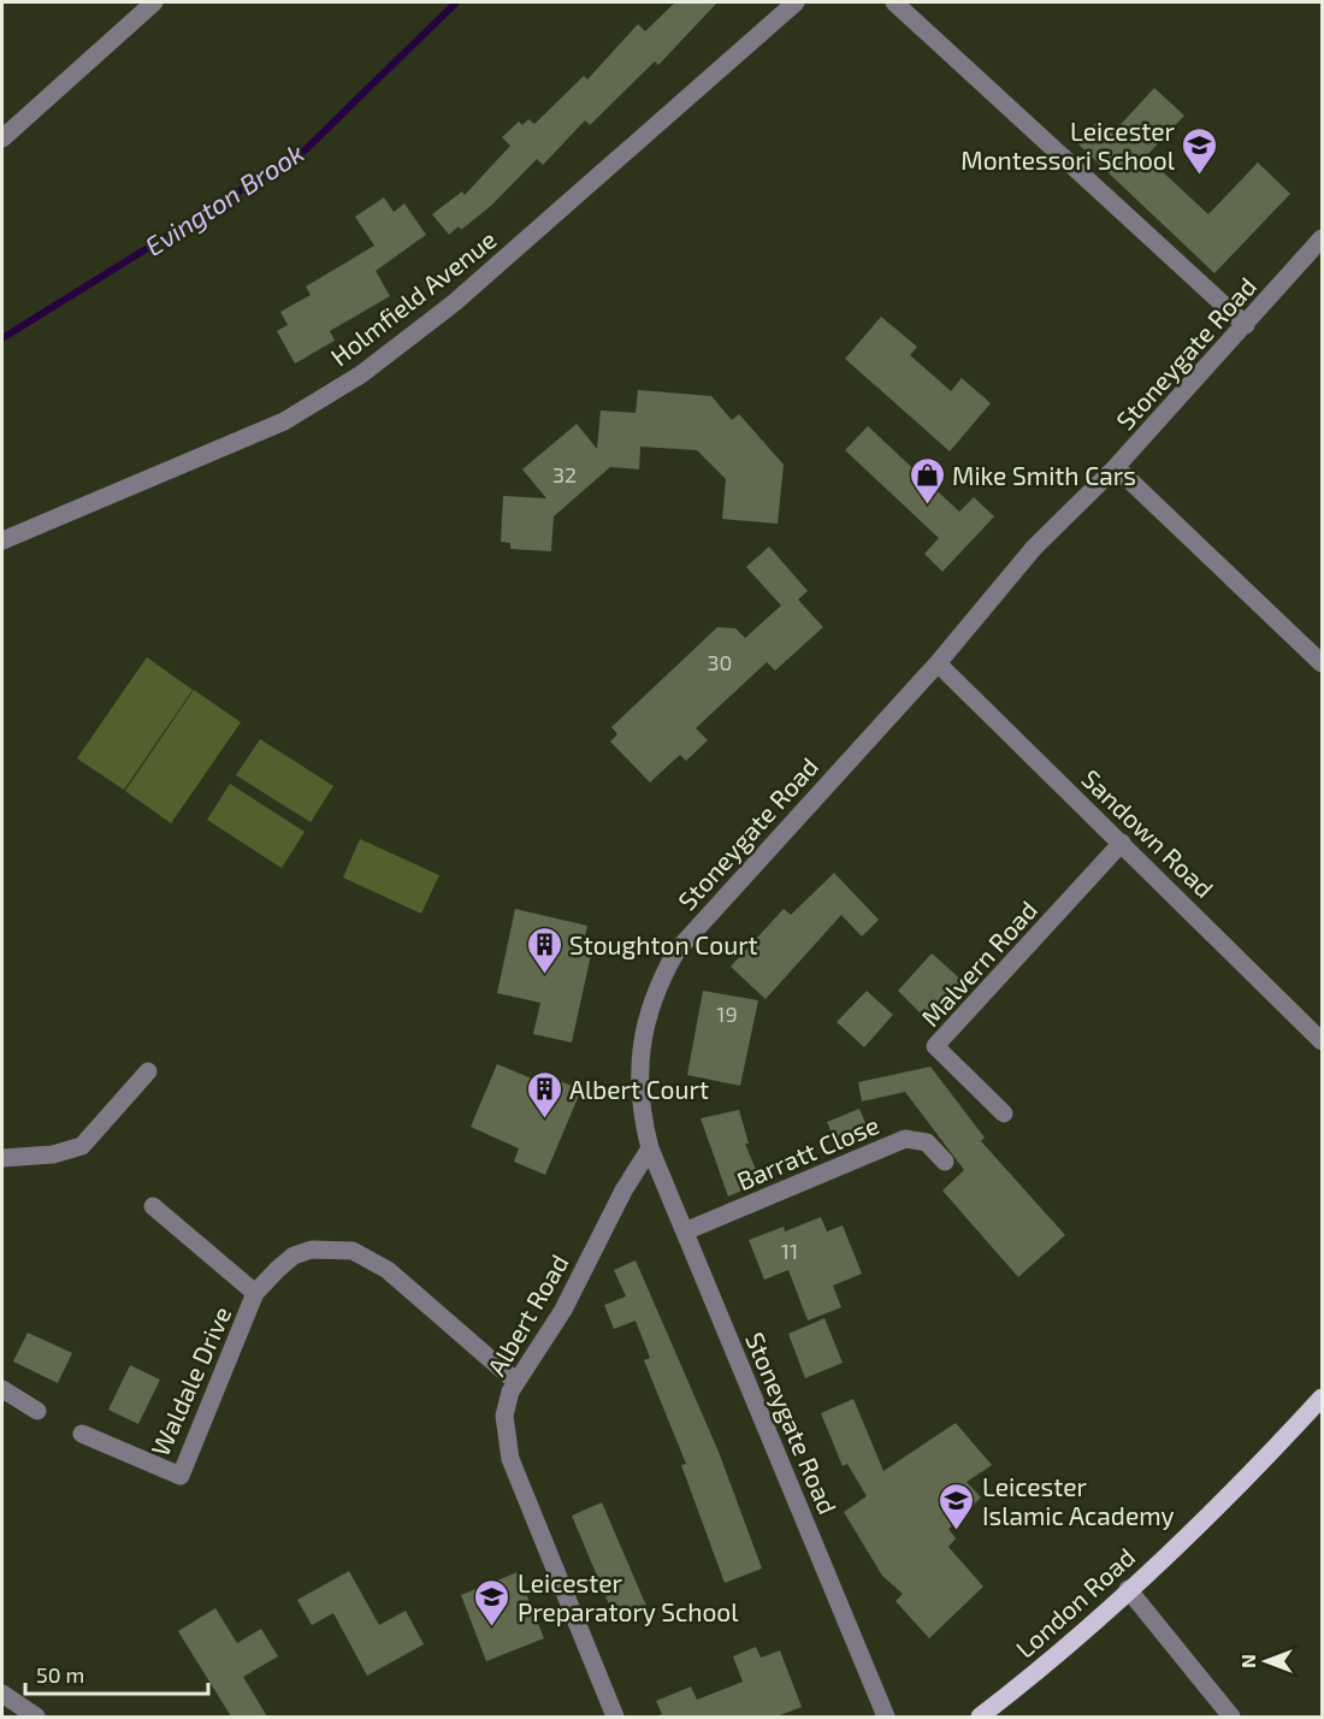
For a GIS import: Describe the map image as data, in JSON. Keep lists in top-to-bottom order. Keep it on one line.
{"streets":{"main road":["London Road"],"street":["Holmfield Avenue","Stoneygate Road","Sandown Road","Malvern Road","Barratt Close","Albert Road","Waldale Drive"]},"crossings":[["Stoneygate Road","Sandown Road"],["Stoneygate Road","Barratt Close"],["Stoneygate Road","Albert Road"],["Sandown Road","Malvern Road"],["Albert Road","Waldale Drive"]],"water":["Evington Brook"],"places":{"school or university":["Leicester Montessori School","Leicester Islamic Academy","Leicester Preparatory School"],"shop":["Mike Smith Cars"],"building":["Stoughton Court","Albert Court"]},"house_numbers":["32","30","19","11"],"scale_bar":"50 m","north":"left"}
